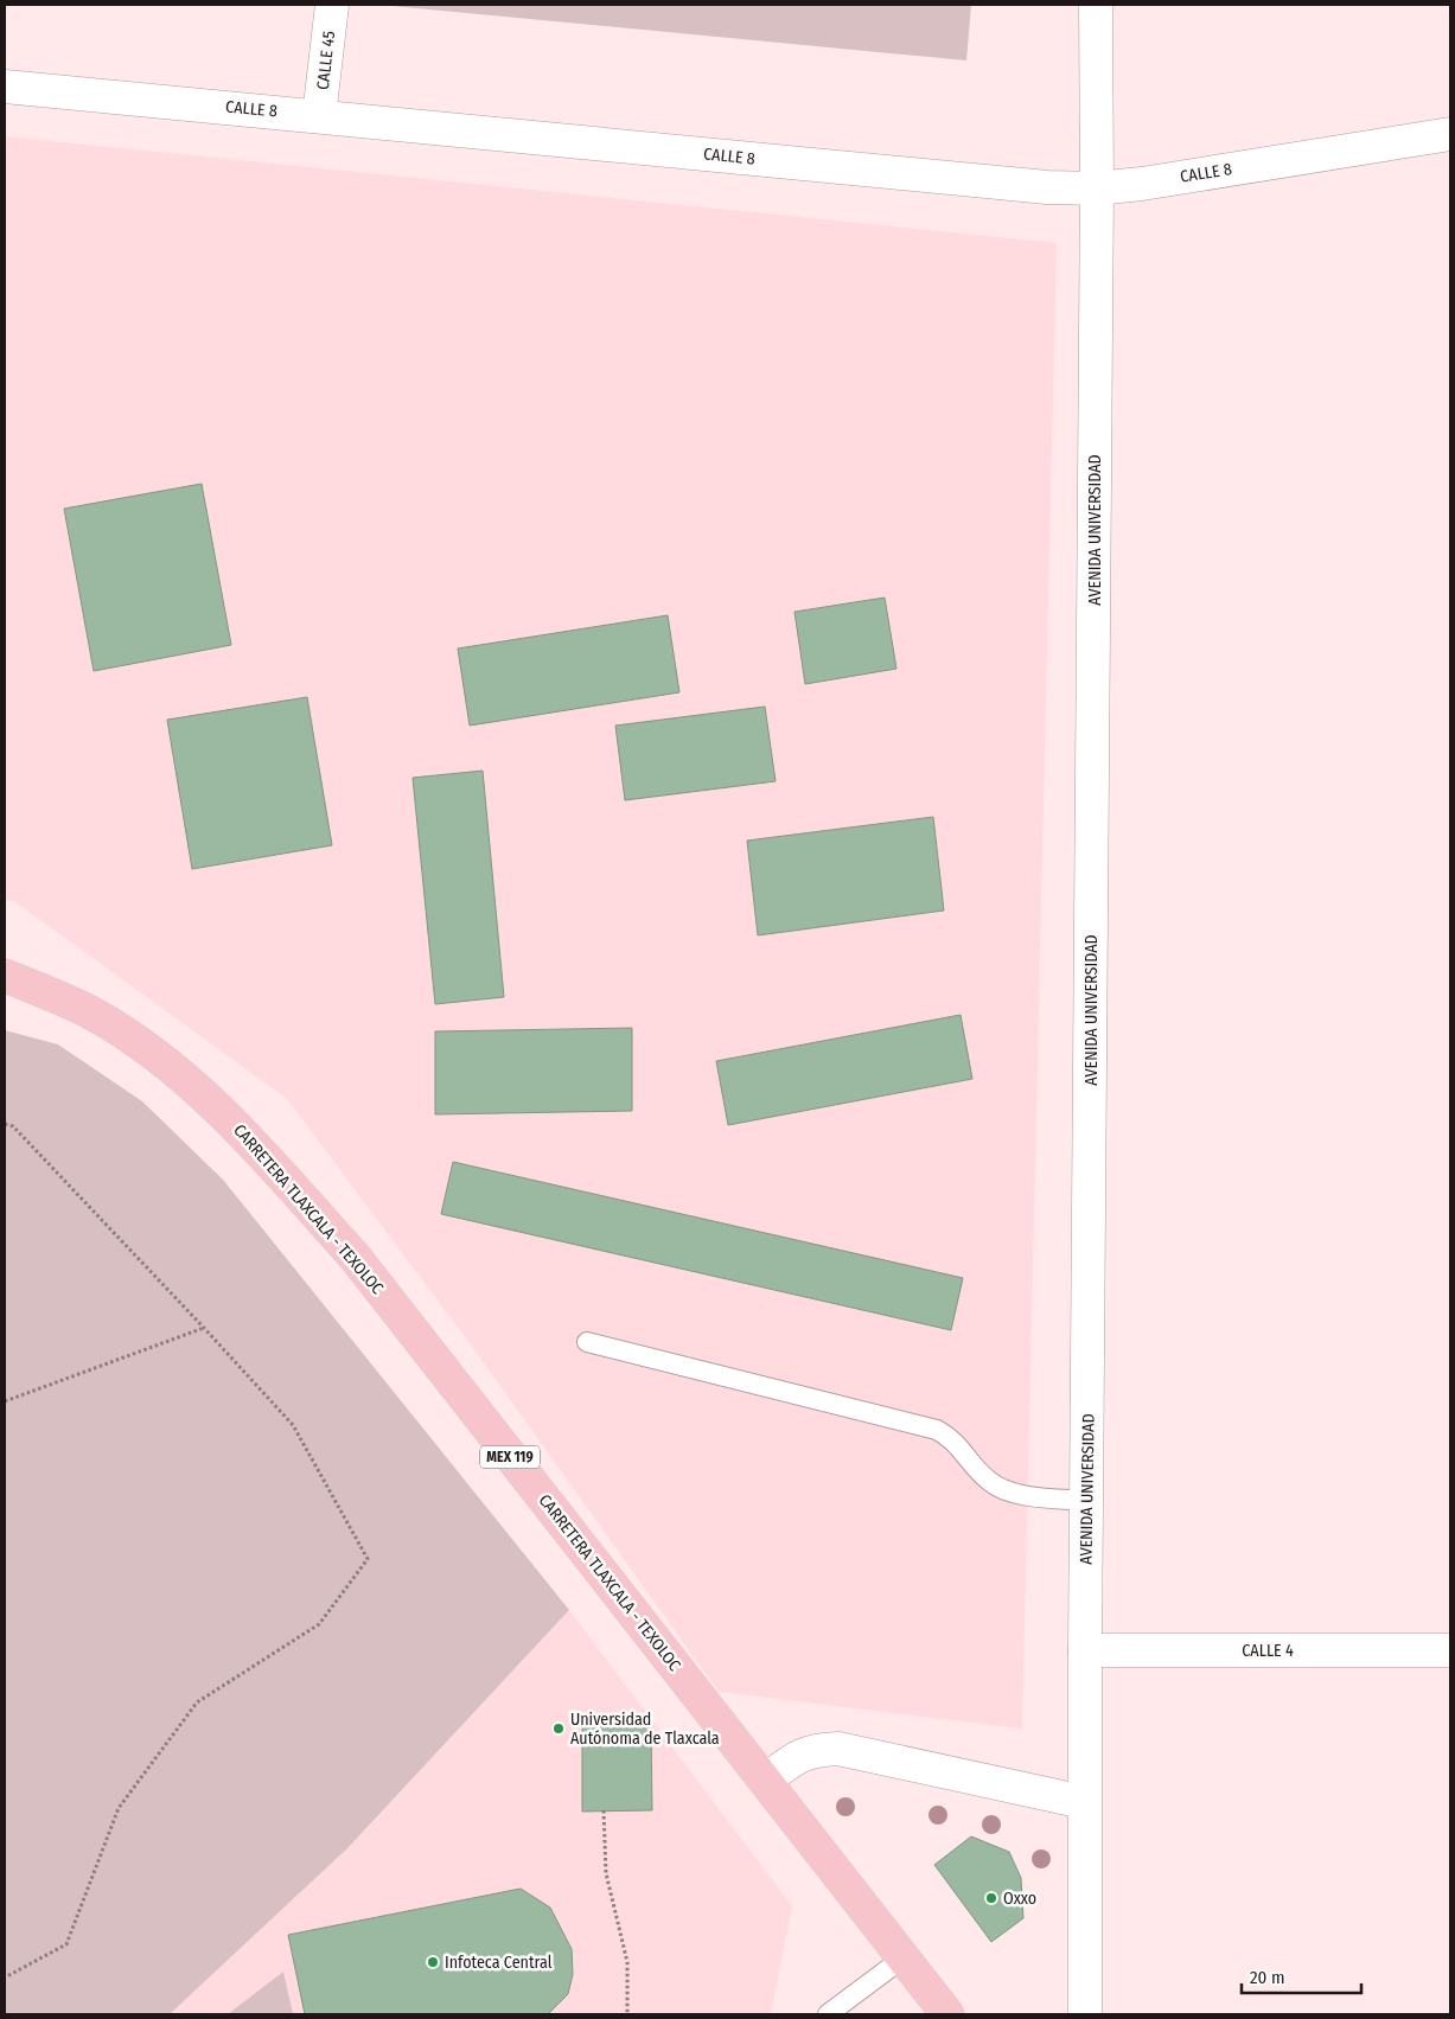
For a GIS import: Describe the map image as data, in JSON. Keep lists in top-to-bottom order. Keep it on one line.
{"streets":{"main road":["CARRETERA TLAXCALA - TEXOLOC","MEX 119"],"street":["CALLE 45","CALLE 8","AVENIDA UNIVERSIDAD","CALLE 4"]},"crossings":[["CALLE 45","CALLE 8"],["CALLE 8","AVENIDA UNIVERSIDAD"],["AVENIDA UNIVERSIDAD","CALLE 4"]],"places":["Universidad Autónoma de Tlaxcala","Oxxo","Infoteca Central"],"scale_bar":"20 m"}
